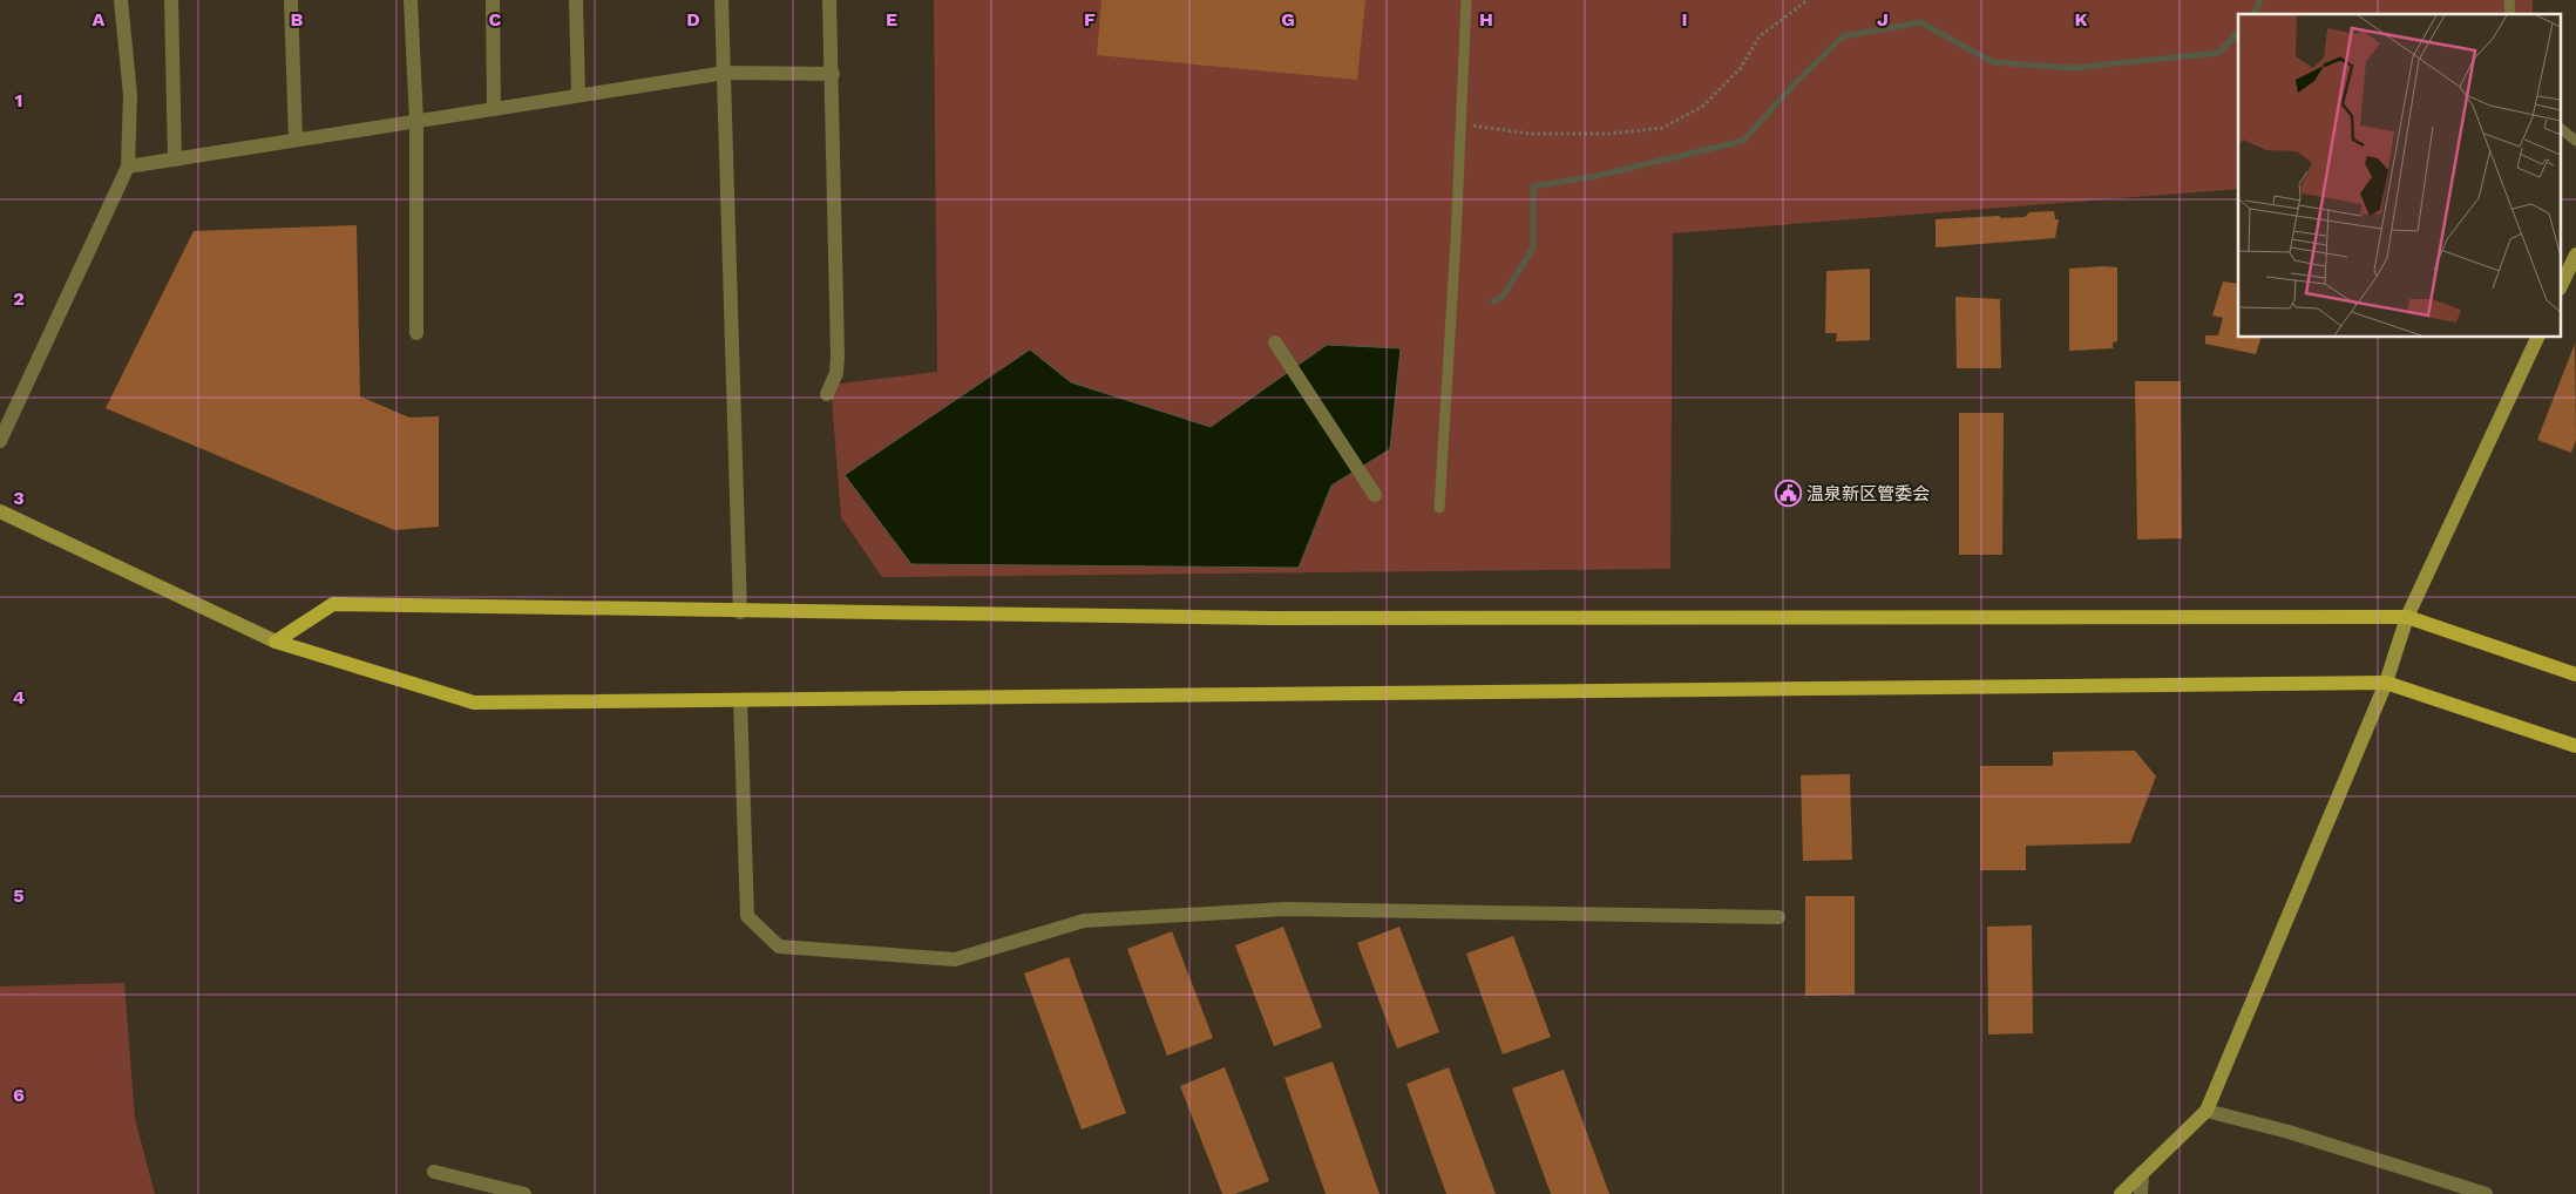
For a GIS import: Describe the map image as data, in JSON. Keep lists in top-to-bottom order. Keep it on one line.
{"places":{"public building":["温泉新区管委会"]},"grid":{"columns":["A","B","C","D","E","F","G","H","I","J","K"],"rows":["1","2","3","4","5","6"]}}
